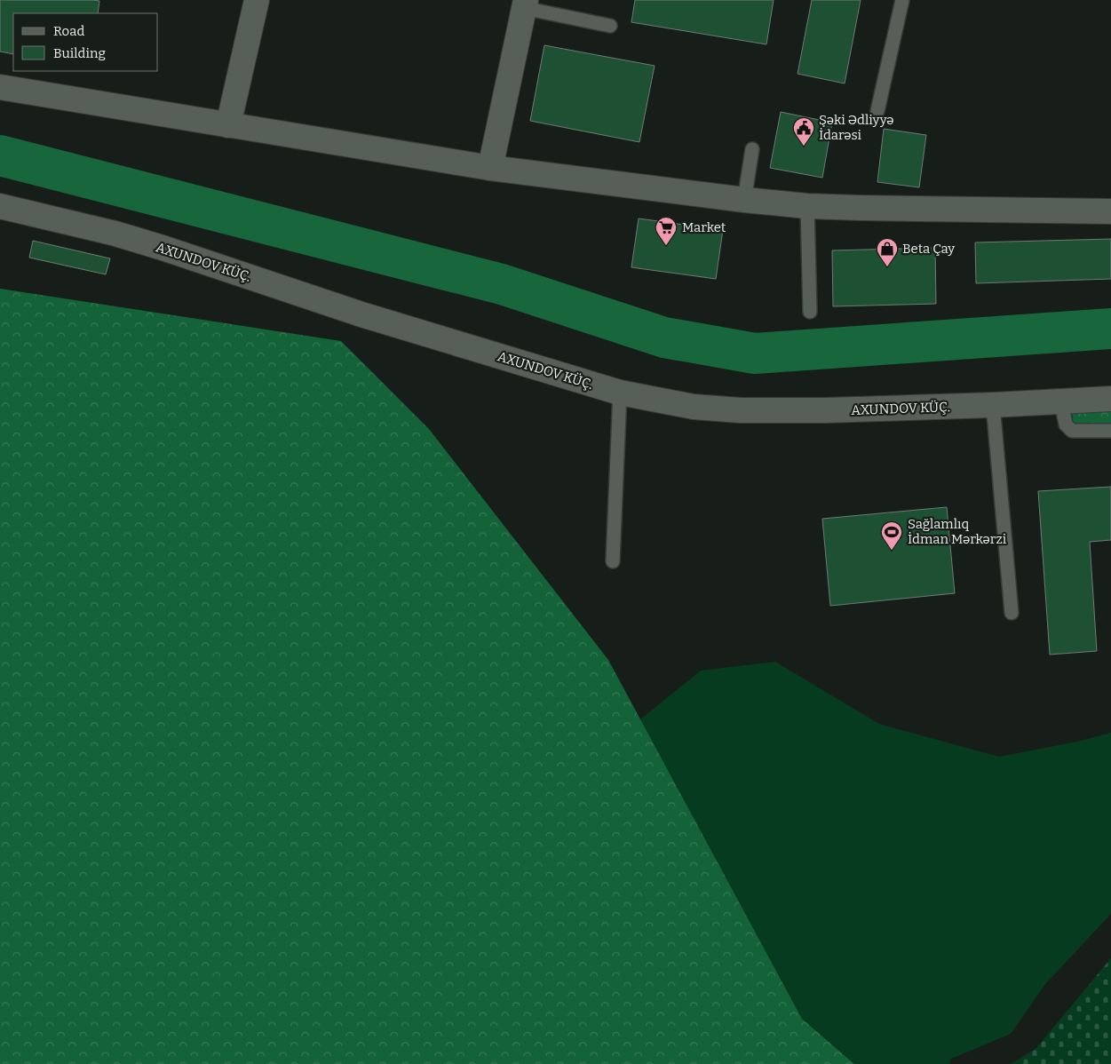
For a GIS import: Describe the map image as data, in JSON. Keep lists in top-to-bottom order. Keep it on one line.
{"streets":{"street":["AXUNDOV KÜÇ."]},"places":{"public building":["Şəki Ədliyyə İdarəsi"],"supermarket":["Market"],"shop":["Beta Çay"],"sports":["Sağlamlıq İdman Mərkərzi"]},"legend":["Road","Building"]}
